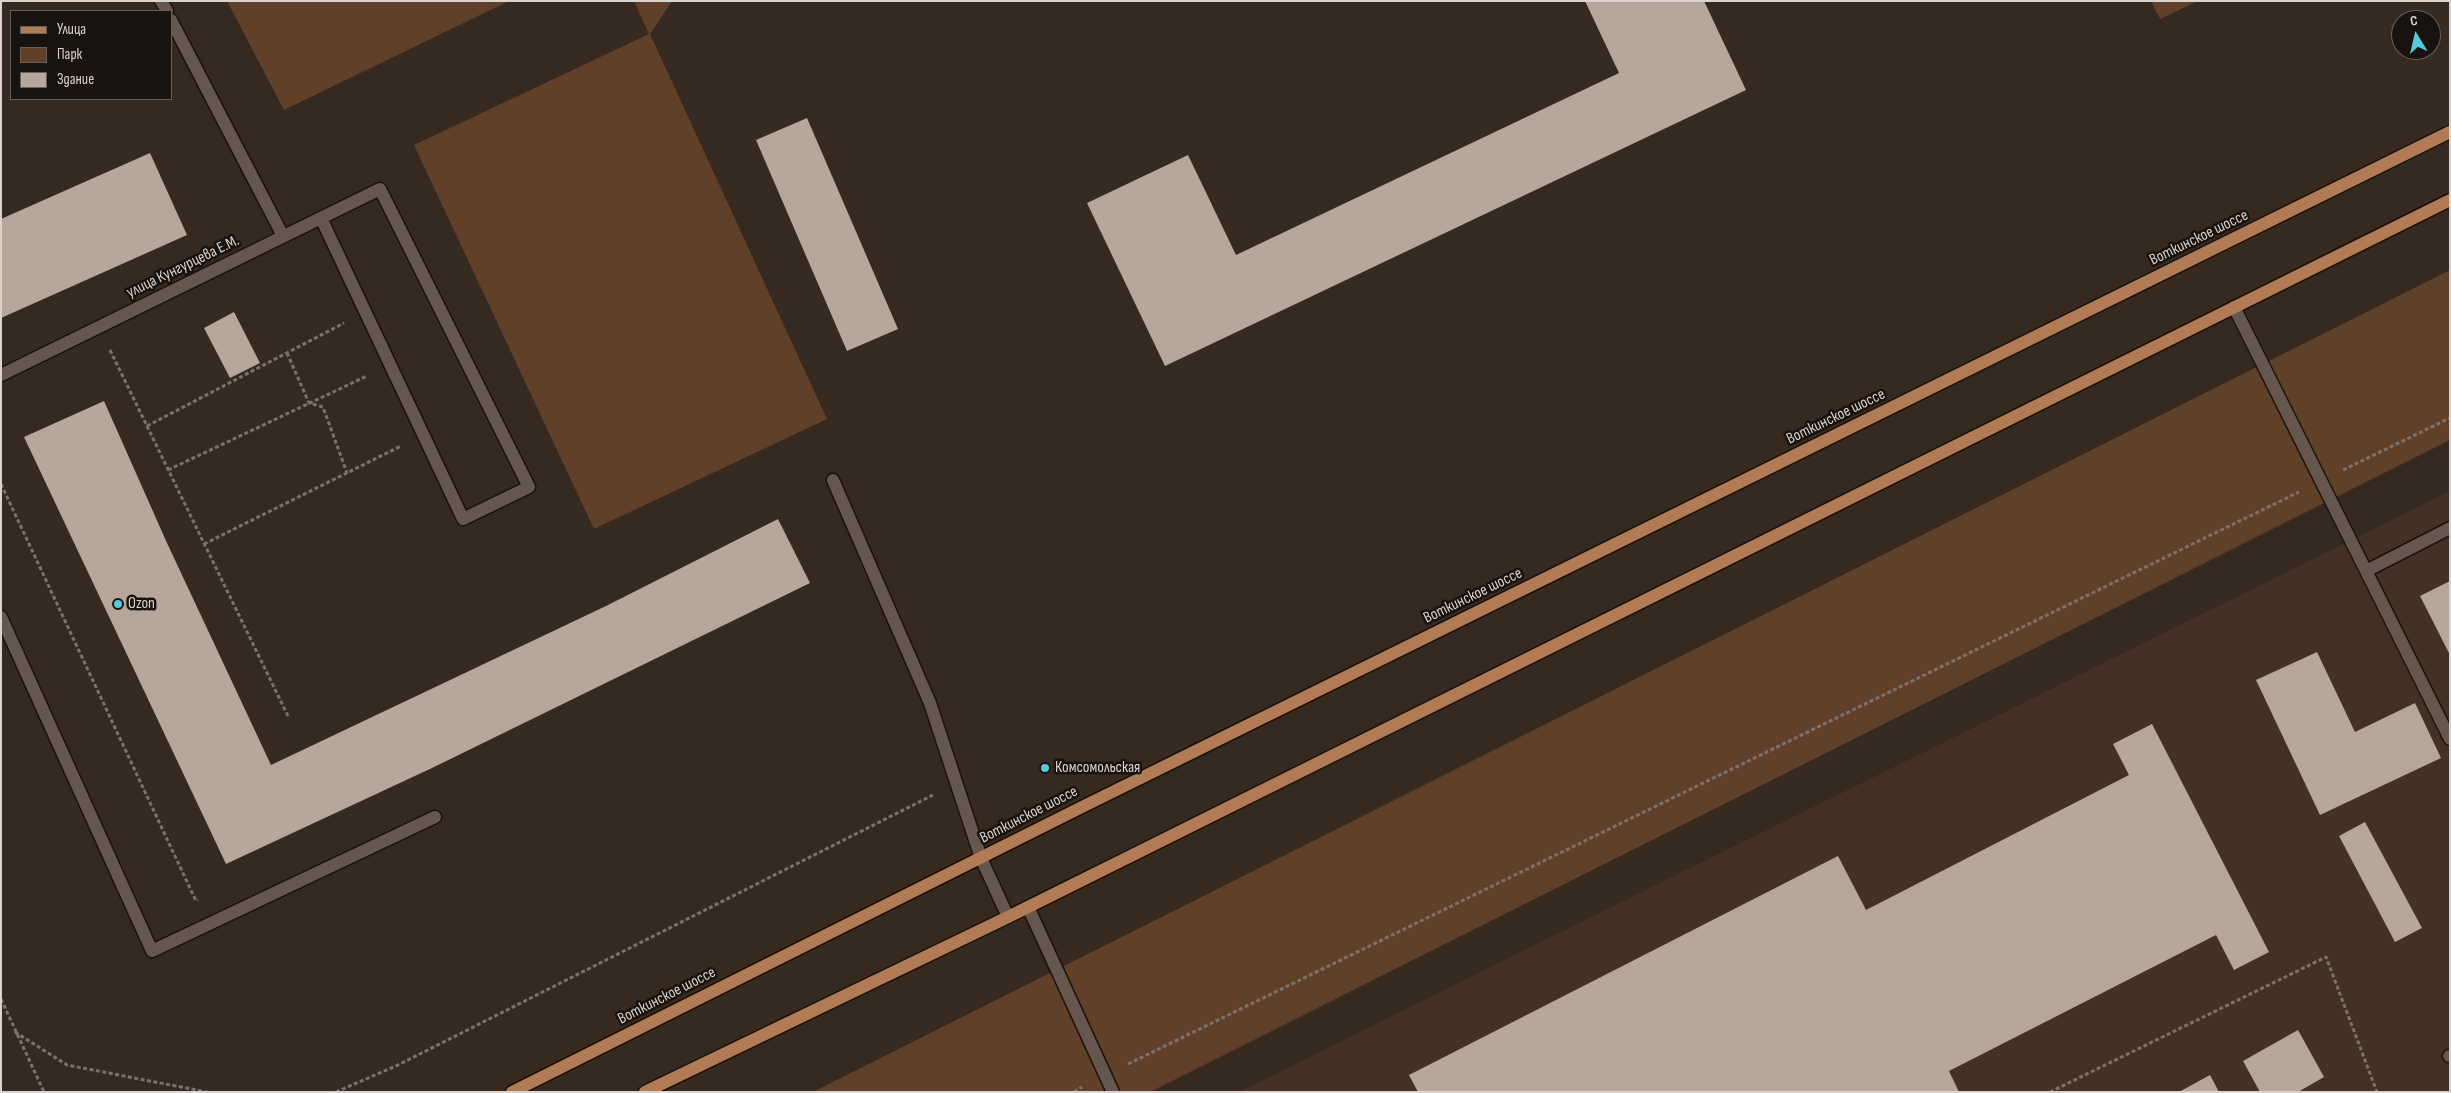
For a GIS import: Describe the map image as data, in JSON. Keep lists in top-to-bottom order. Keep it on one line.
{"streets":{"main road":["Воткинское шоссе"],"street":["улица Кунгурцева Е.М."]},"places":["Ozon","Комсомольская"],"legend":["Улица","Парк","Здание"],"north":"top"}
